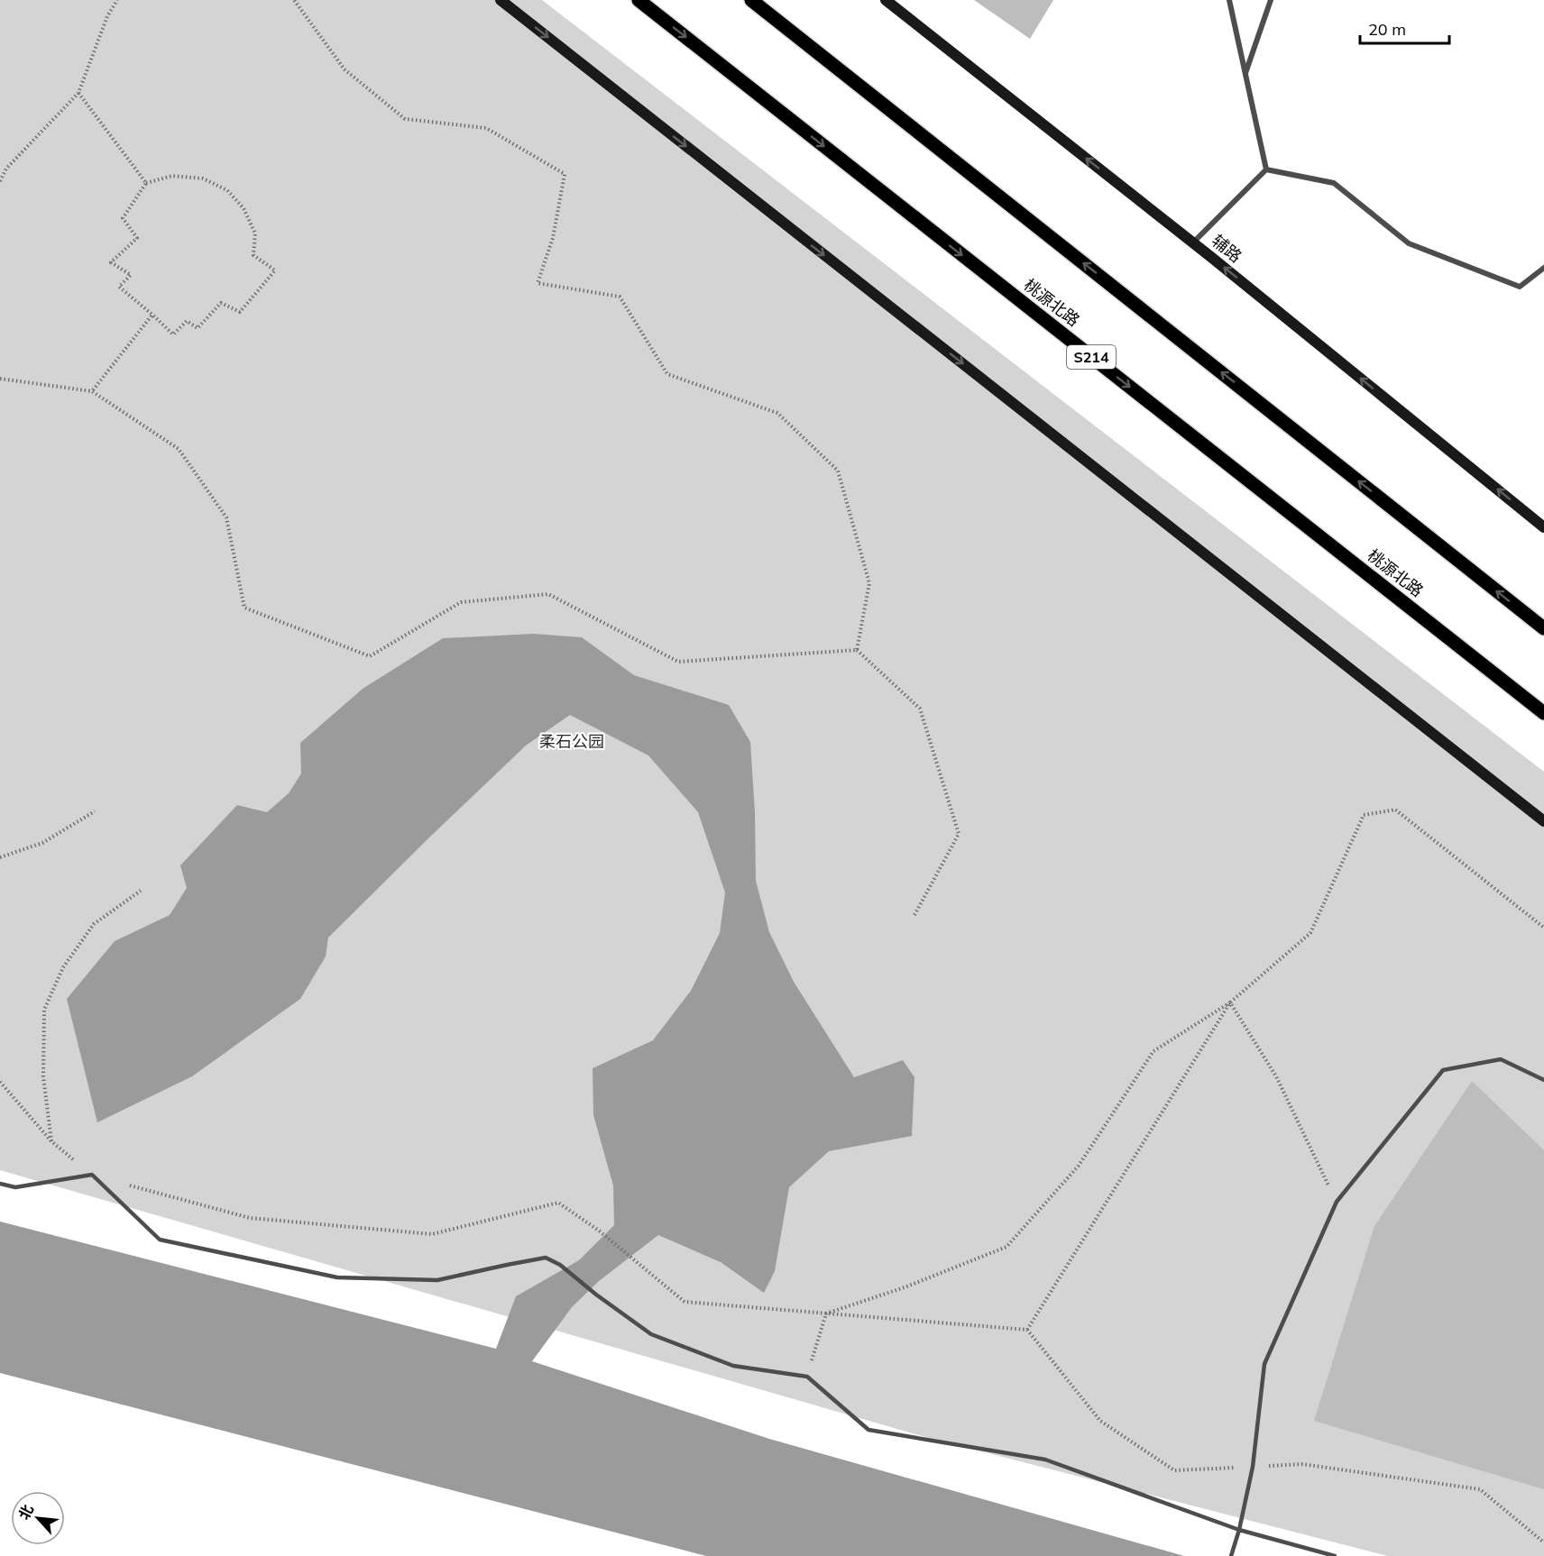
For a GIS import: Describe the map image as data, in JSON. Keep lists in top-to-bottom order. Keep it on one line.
{"streets":{"main road":["桃源北路","S214"],"street":["辅路"]},"one_way":["辅路"],"parks":["柔石公园"],"scale_bar":"20 m","north":"top left"}
